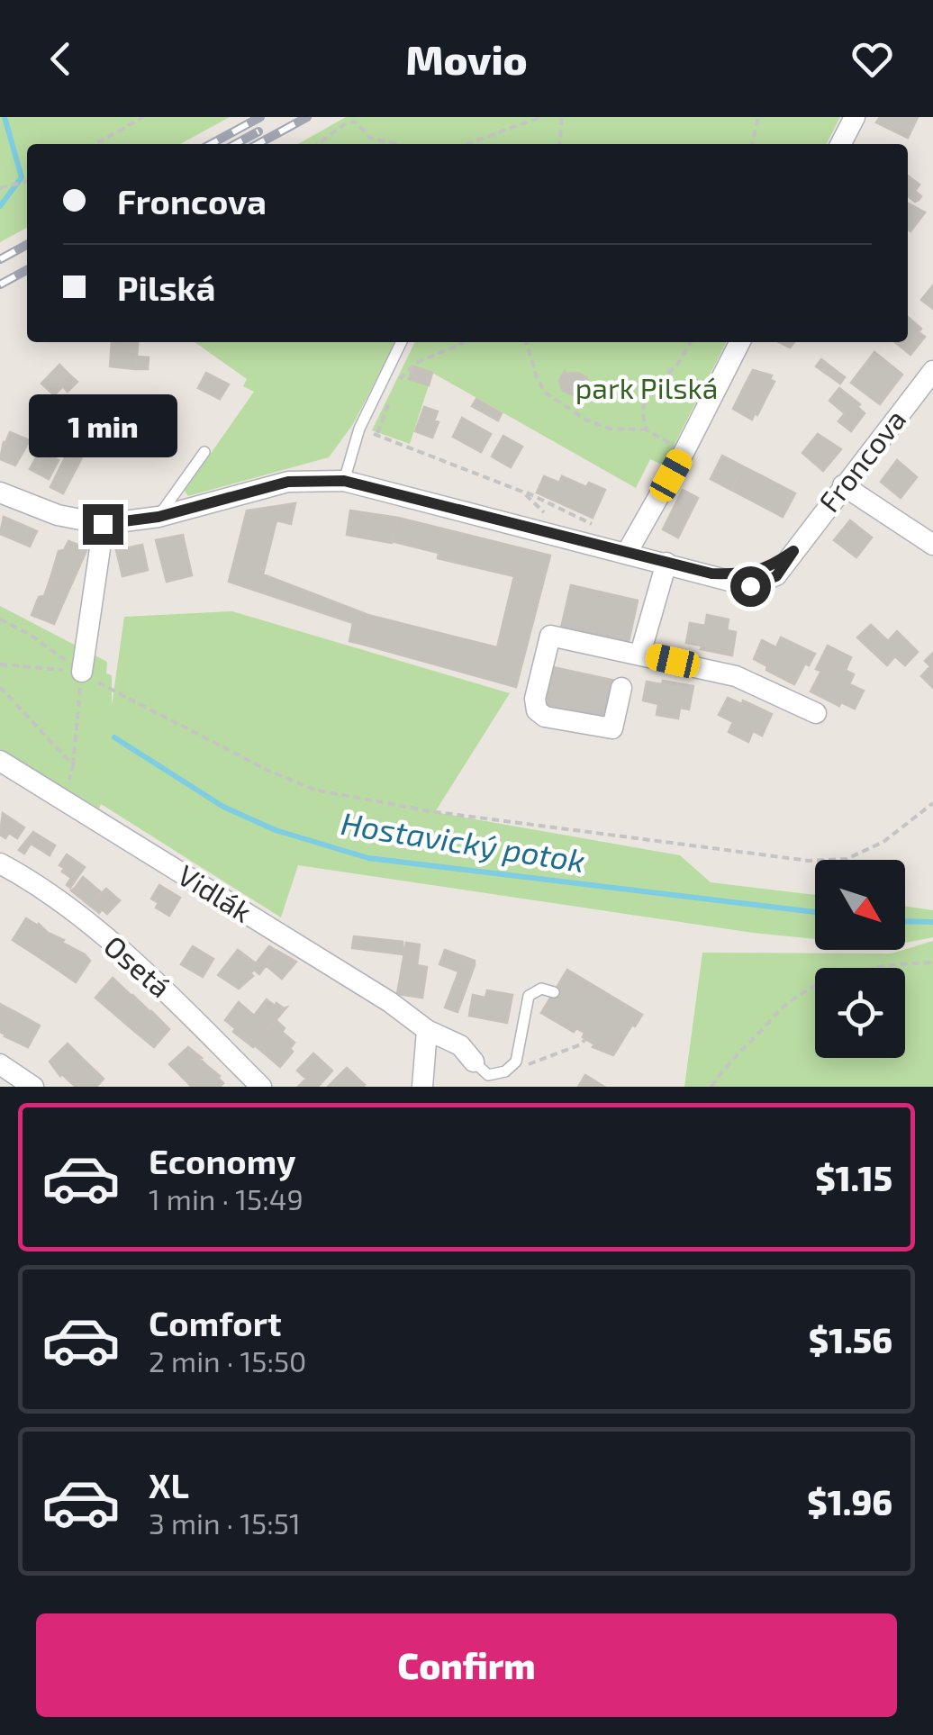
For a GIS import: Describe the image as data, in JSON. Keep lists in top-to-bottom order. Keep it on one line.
{"streets":{"street":["Froncova","Vidlák","Osetá"]},"water":["Hostavický potok"],"parks":["park Pilská"],"north":"bottom right","page":{"header":"Movio","banner":["Froncova","Pilská"],"bubble":"1 min","list":[{"name":"Economy","note":"1 min · 15:49","value":"$1.15"},{"name":"Comfort","note":"2 min · 15:50","value":"$1.56"},{"name":"XL","note":"3 min · 15:51","value":"$1.96"}],"buttons":"Confirm"}}
